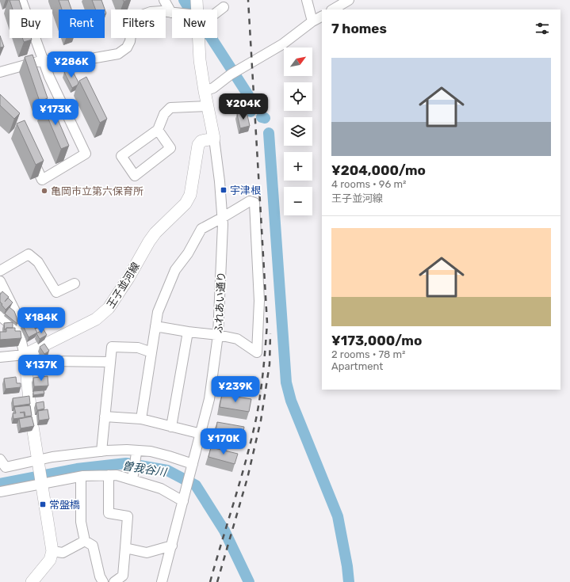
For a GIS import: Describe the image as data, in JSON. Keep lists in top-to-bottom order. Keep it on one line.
{"streets":{"main road":["王子並河線"],"street":["ふれあい通り"]},"crossings":[["王子並河線","ふれあい通り"]],"water":["曽我谷川"],"places":{"transit":["宇津根","常盤橋"],"other":["亀岡市立第六保育所"]},"north":"top right","page":{"chip":["Buy","Rent","Filters","New"],"heading":"7 homes","map_buttons":["+","−"],"list":[{"name":"¥204,000/mo","note":"4 rooms · 96 m² · 王子並河線"},{"name":"¥173,000/mo","note":"2 rooms · 78 m² · Apartment"}],"price":["¥286K","¥204K","¥173K","¥184K","¥137K","¥239K","¥170K"]}}
